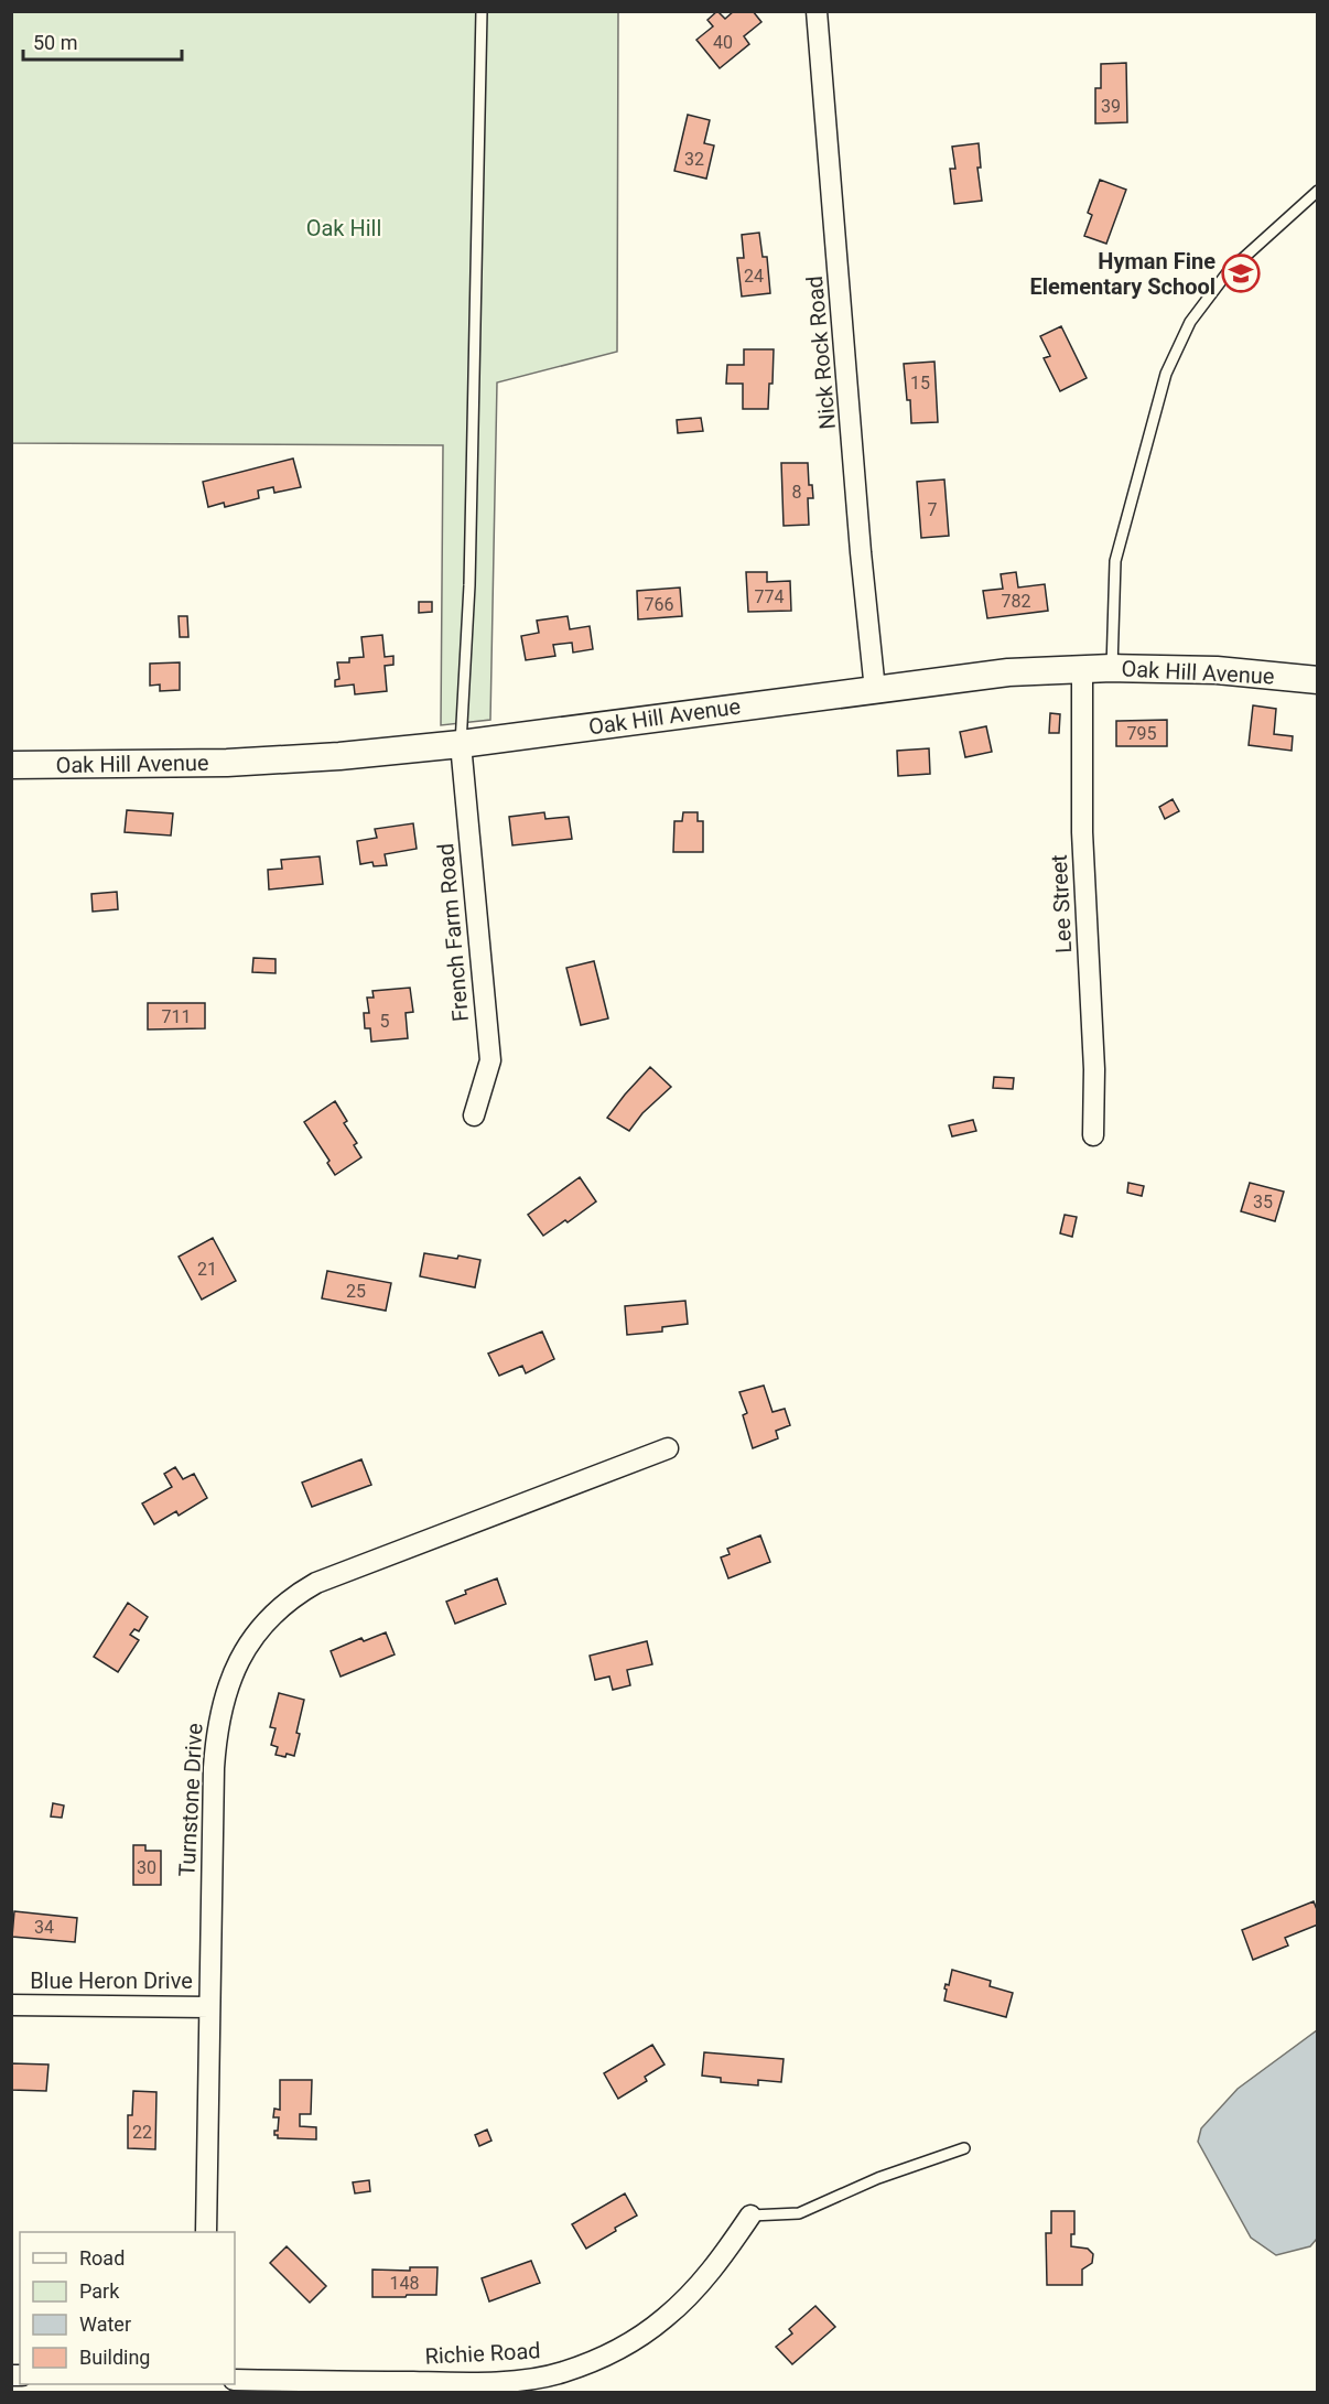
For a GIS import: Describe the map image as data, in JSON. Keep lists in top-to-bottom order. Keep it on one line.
{"streets":{"main road":["Oak Hill Avenue"],"street":["Nick Rock Road","Lee Street","French Farm Road","Turnstone Drive","Blue Heron Drive","Richie Road"]},"crossings":[["Nick Rock Road","Oak Hill Avenue"],["Oak Hill Avenue","Lee Street"],["Oak Hill Avenue","French Farm Road"],["Turnstone Drive","Blue Heron Drive"]],"parks":["Oak Hill"],"places":{"school or university":["Hyman Fine Elementary School"]},"house_numbers":["40","39","32","24","15","8","7","774","782","766","795","711","5","35","21","25","30","34","22","148"],"legend":["Road","Park","Water","Building"],"scale_bar":"50 m"}
